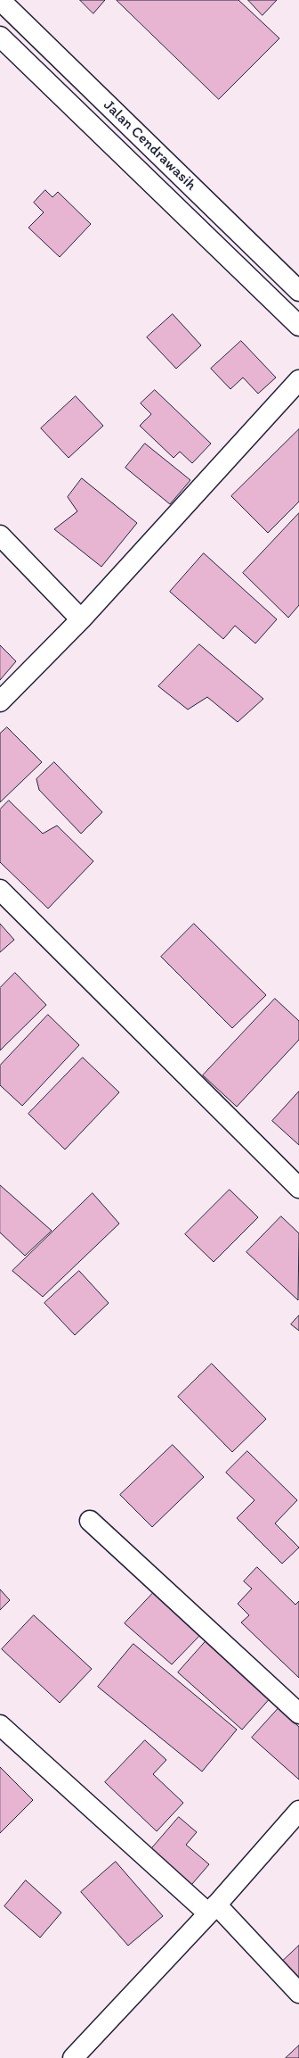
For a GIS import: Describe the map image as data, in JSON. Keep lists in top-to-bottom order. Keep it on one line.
{"streets":{"street":["Jalan Cendrawasih"]}}
